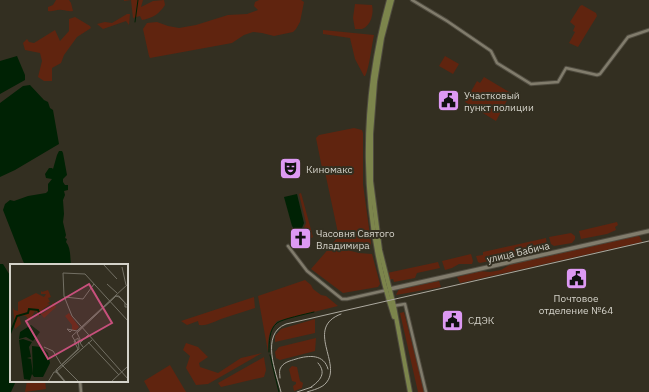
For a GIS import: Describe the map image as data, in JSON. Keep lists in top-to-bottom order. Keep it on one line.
{"streets":{"street":["улица Бабича"]},"places":{"public building":["Участковый пункт полиции","Почтовое отделение №64","СДЭК"],"theatre":["Киномакс"],"church":["Часовня Святого Владимира"]}}
